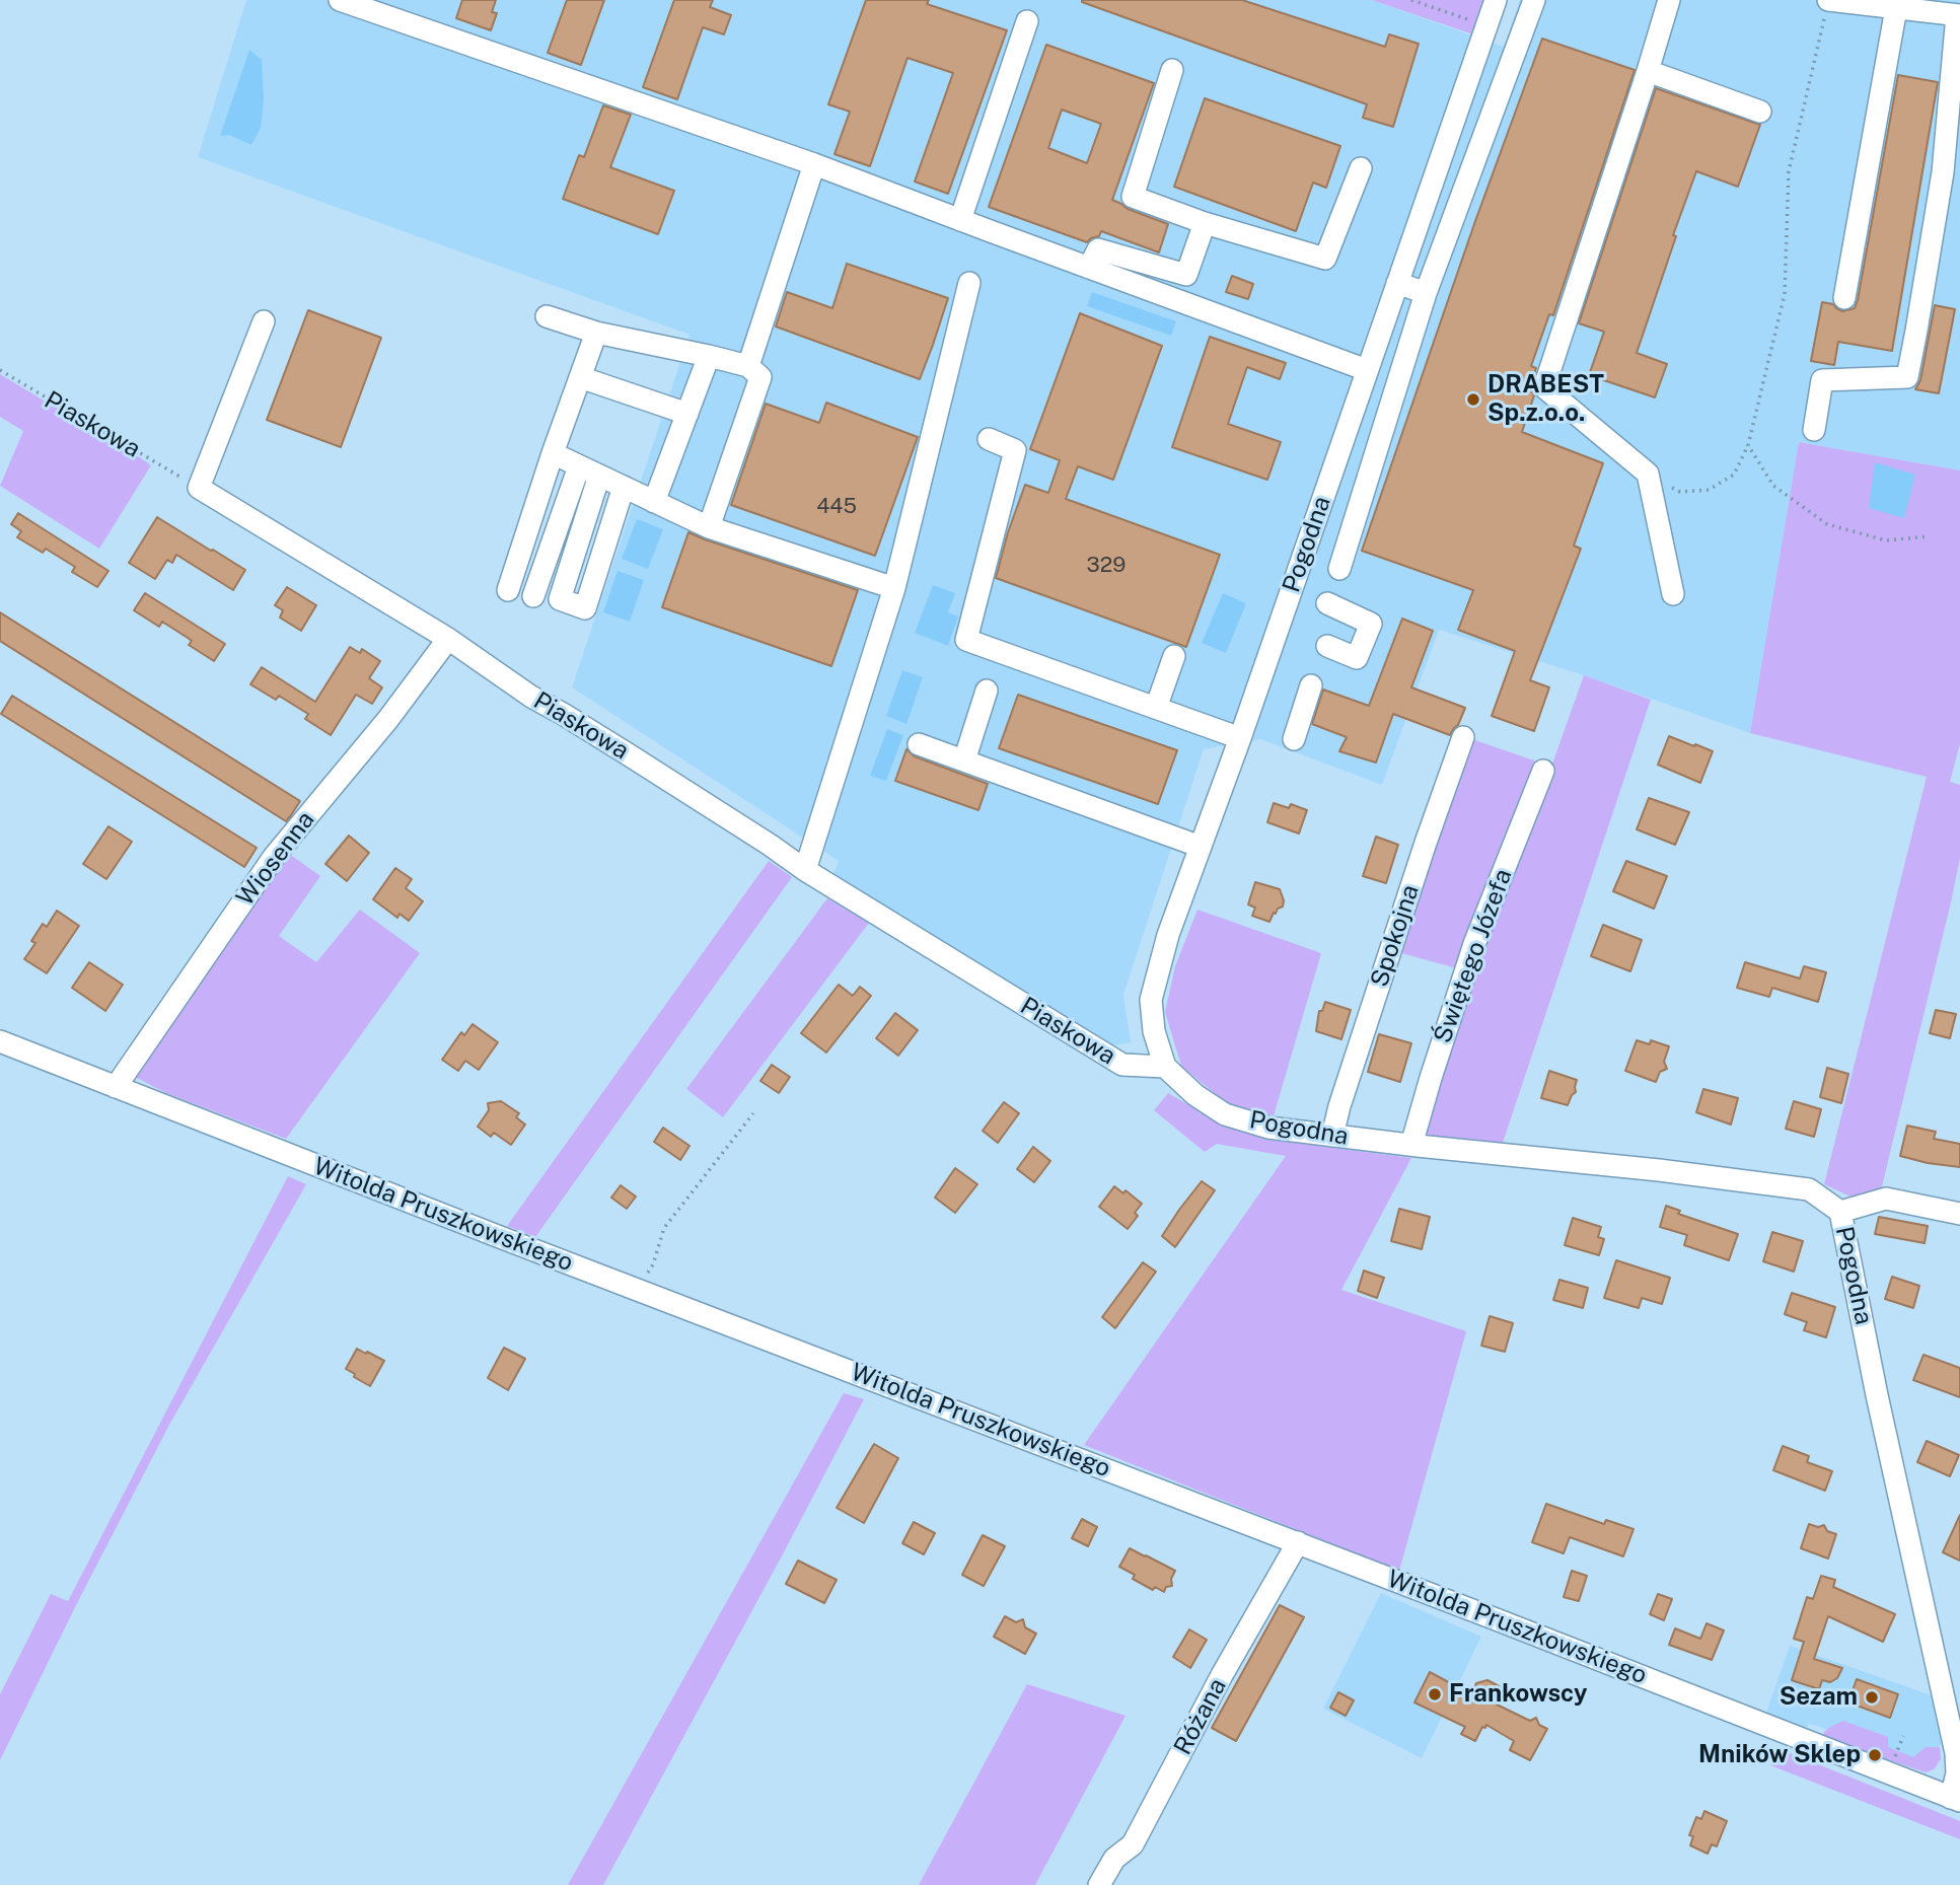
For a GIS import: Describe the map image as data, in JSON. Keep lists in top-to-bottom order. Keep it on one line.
{"streets":{"street":["Piaskowa","Pogodna","Wiosenna","Spokojna","Świętego Józefa","Witolda Pruszkowskiego","Różana"]},"crossings":[["Piaskowa","Pogodna"],["Piaskowa","Wiosenna"],["Pogodna","Spokojna"],["Pogodna","Świętego Józefa"],["Pogodna","Witolda Pruszkowskiego"],["Wiosenna","Witolda Pruszkowskiego"],["Witolda Pruszkowskiego","Różana"]],"places":["DRABEST Sp.z.o.o.","Frankowscy","Sezam","Mników Sklep"],"house_numbers":["445","329"]}
